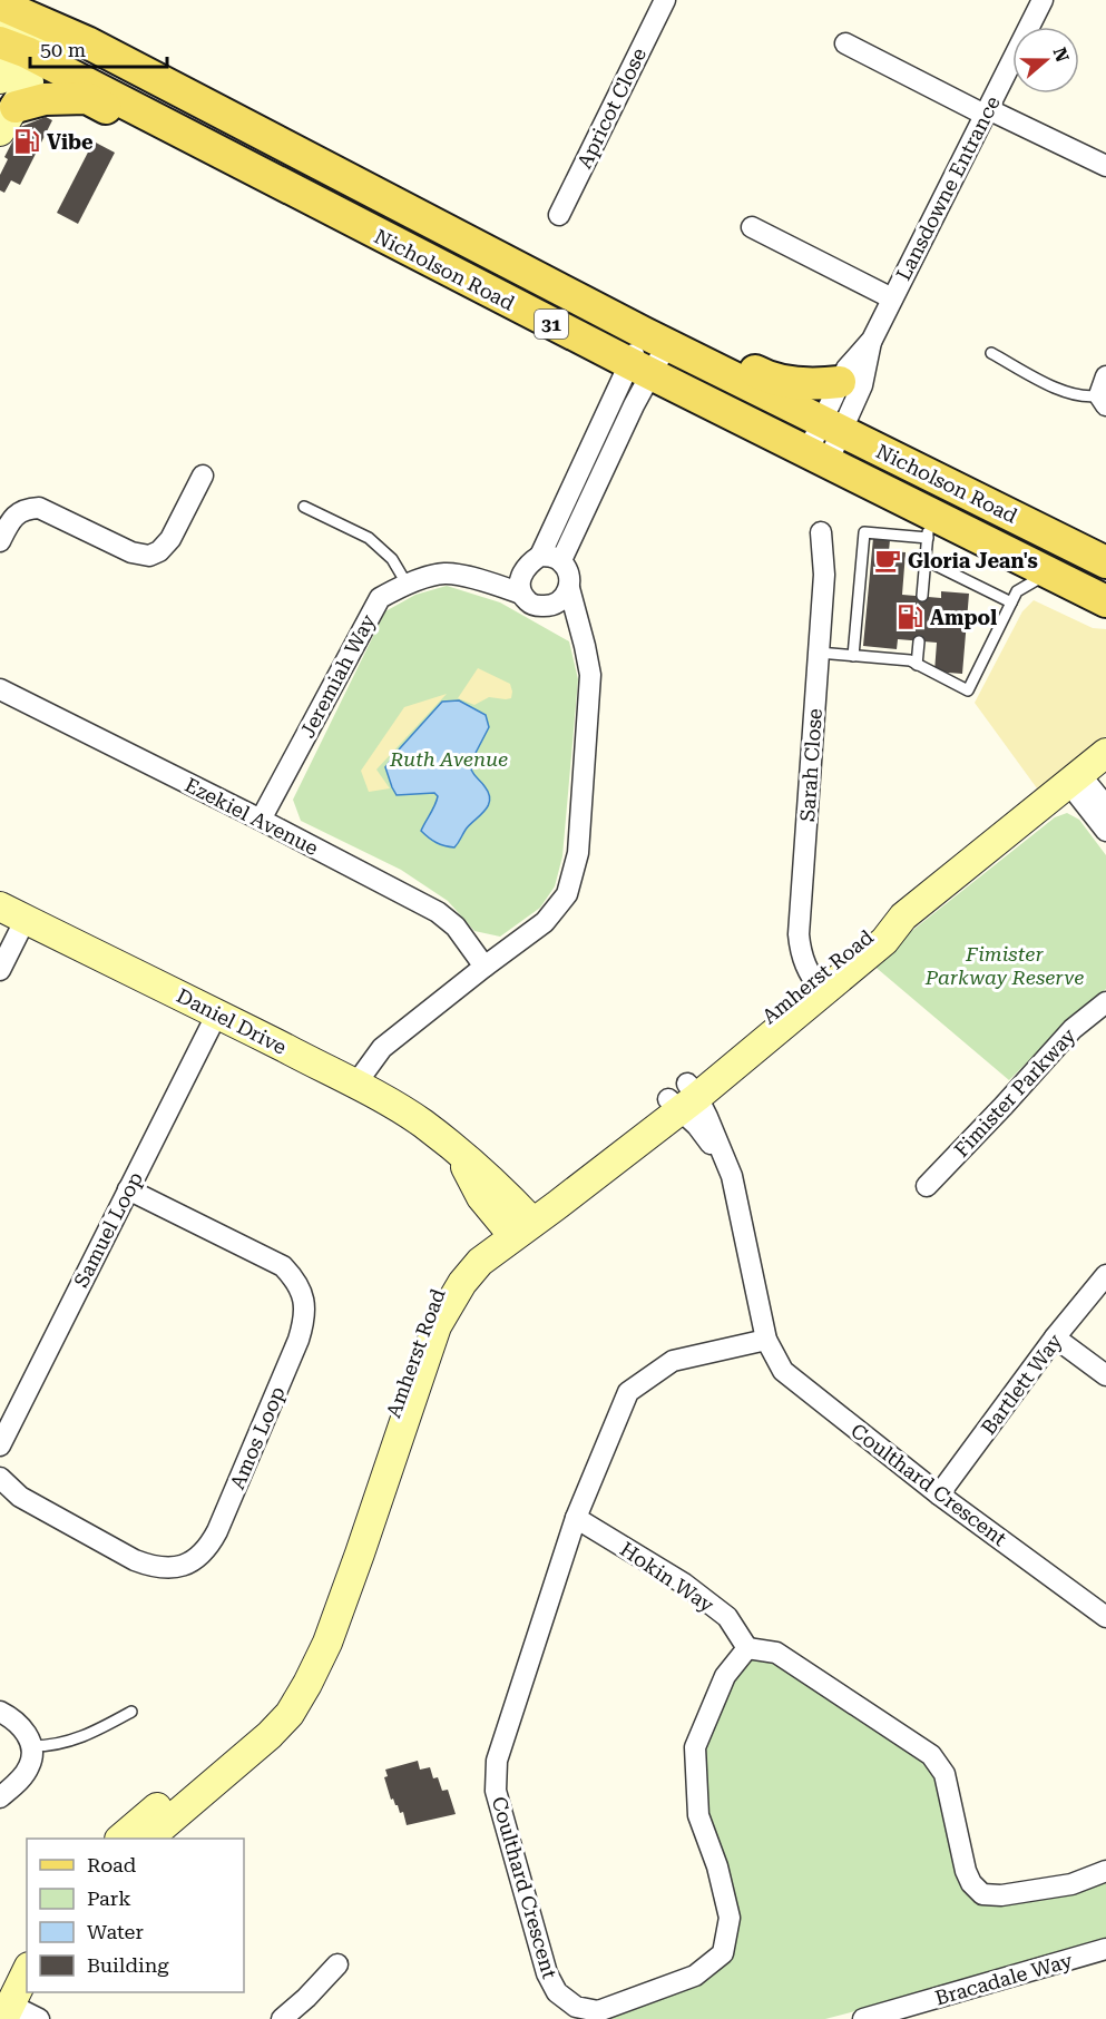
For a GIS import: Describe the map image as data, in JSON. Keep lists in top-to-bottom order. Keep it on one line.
{"streets":{"main road":["Nicholson Road","31","Amherst Road","Daniel Drive"],"street":["Apricot Close","Lansdowne Entrance","Jeremiah Way","Sarah Close","Ezekiel Avenue","Fimister Parkway","Samuel Loop","Bartlett Way","Amos Loop","Coulthard Crescent","Hokin Way","Bracadale Way"]},"crossings":[["Lansdowne Entrance","Nicholson Road"],["Jeremiah Way","Ezekiel Avenue"],["Sarah Close","Amherst Road"],["Amherst Road","Daniel Drive"],["Amherst Road","Coulthard Crescent"],["Daniel Drive","Samuel Loop"],["Samuel Loop","Amos Loop"],["Bartlett Way","Coulthard Crescent"],["Coulthard Crescent","Hokin Way"]],"parks":["Ruth Avenue","Fimister Parkway Reserve"],"places":{"fuel station":["Vibe","Ampol"],"cafe":["Gloria Jean's"]},"legend":["Road","Park","Water","Building"],"scale_bar":"50 m","north":"right"}
